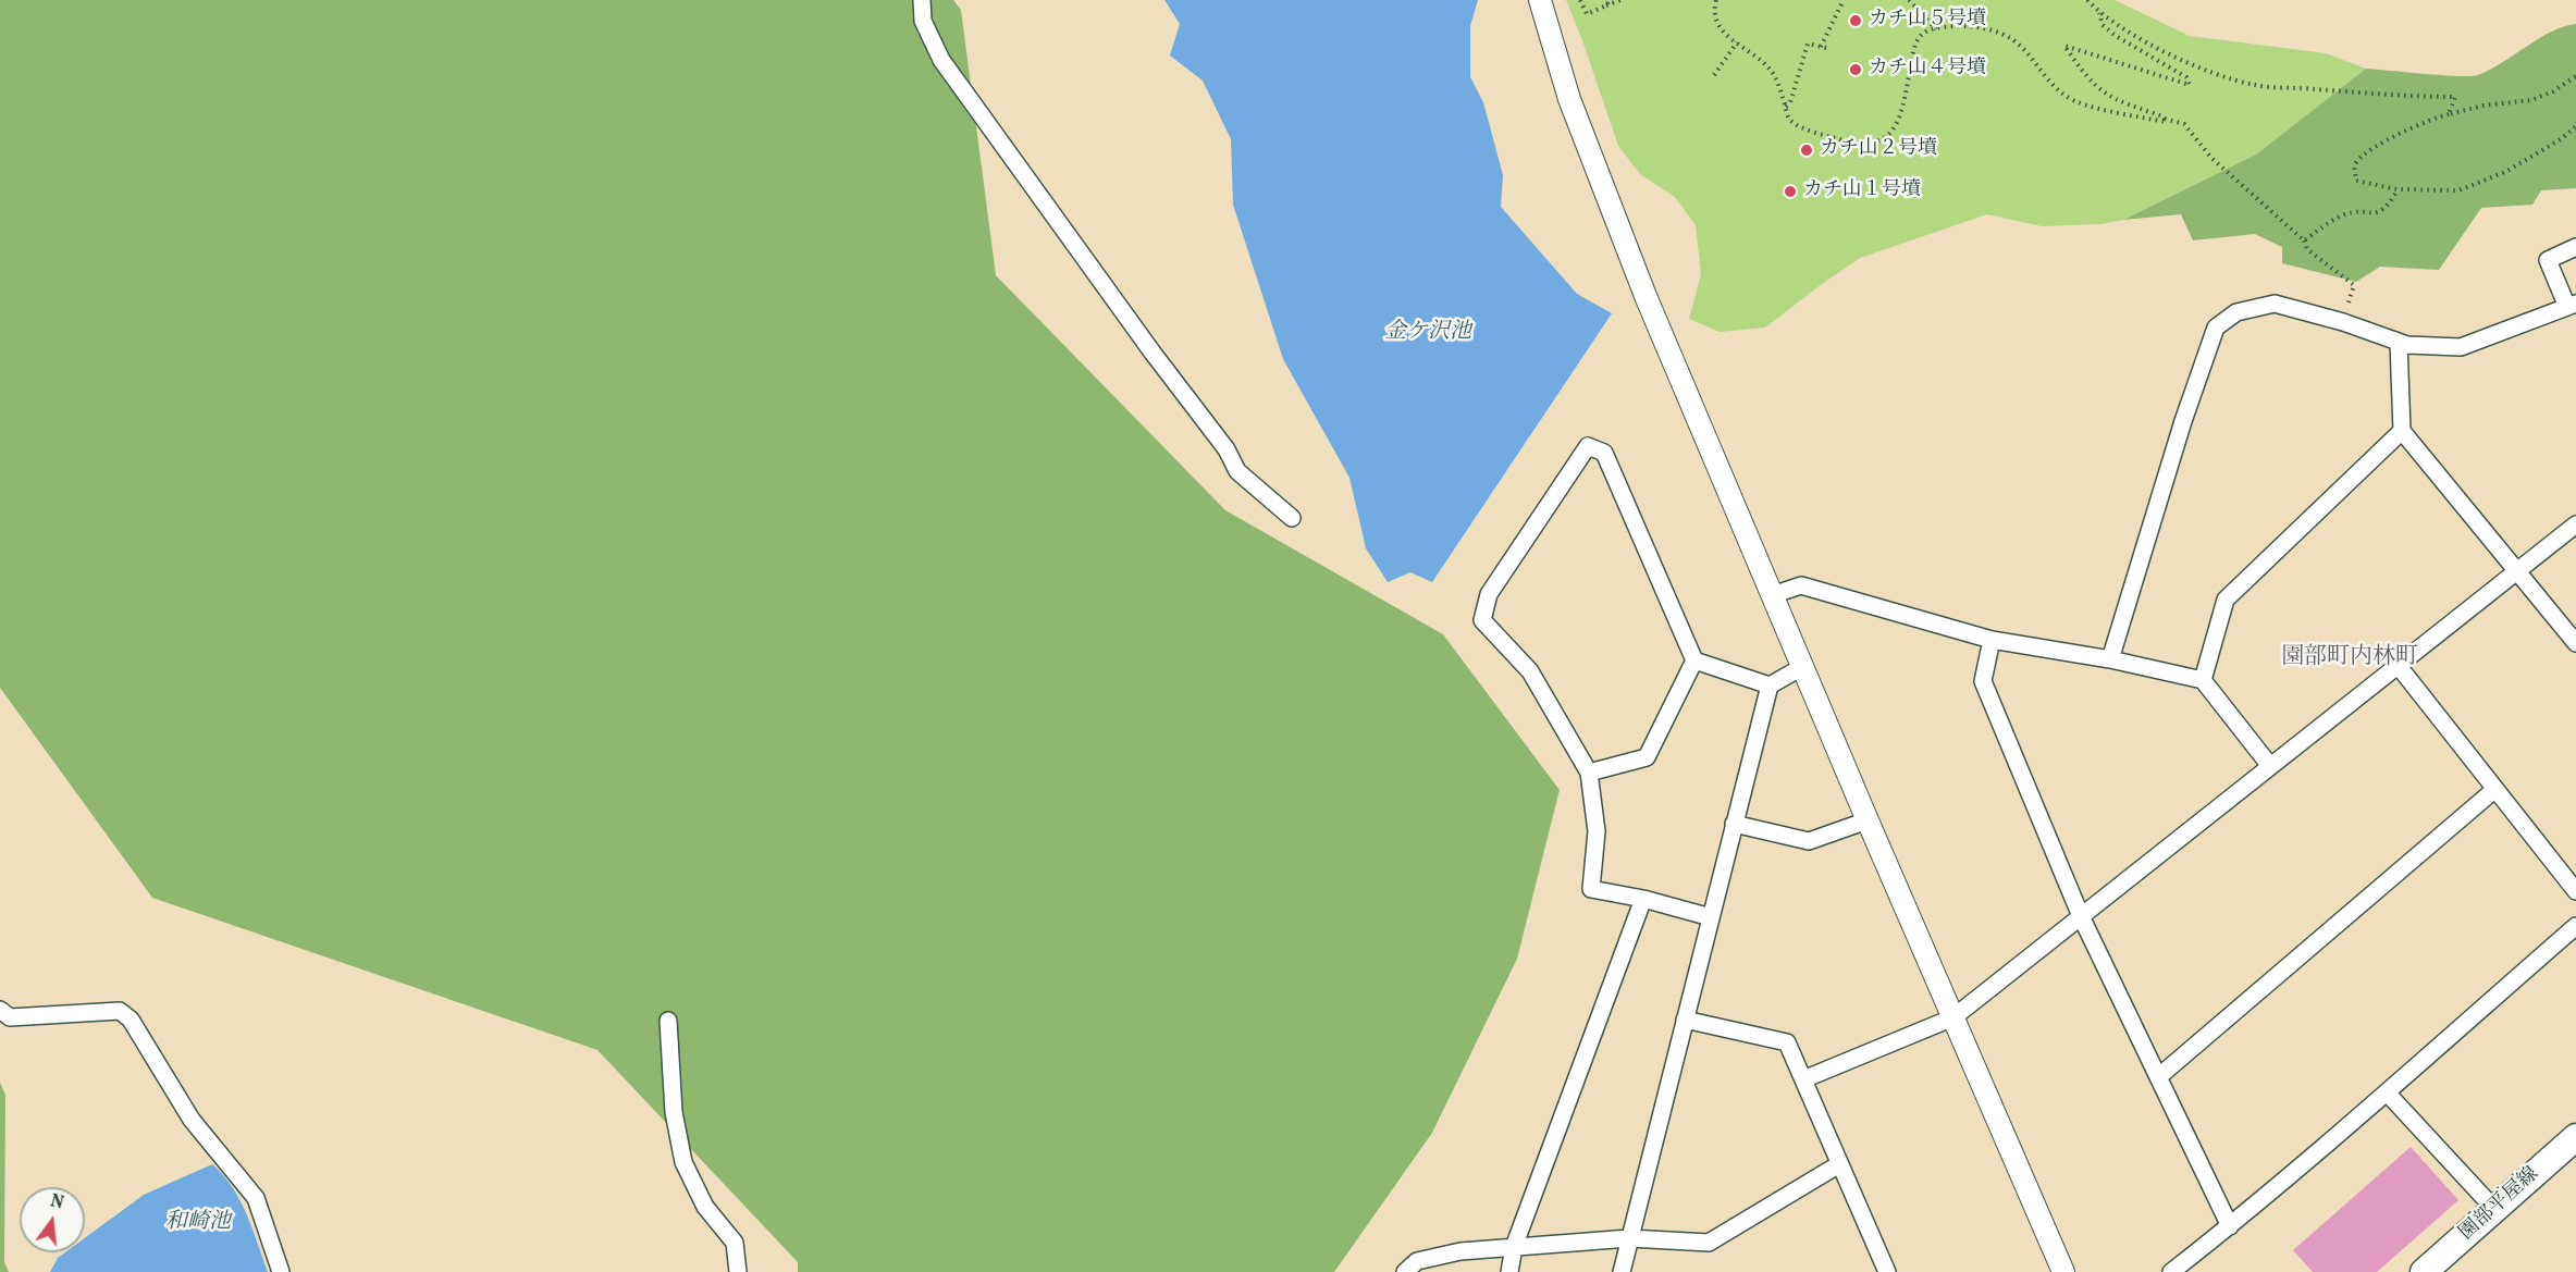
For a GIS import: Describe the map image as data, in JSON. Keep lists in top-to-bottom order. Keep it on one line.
{"streets":{"main road":["園部平屋線"]},"districts":["園部町内林町"],"water":["金ケ沢池","和崎池"],"places":["カチ山５号墳","カチ山４号墳","カチ山２号墳","カチ山１号墳"],"north":"top"}
